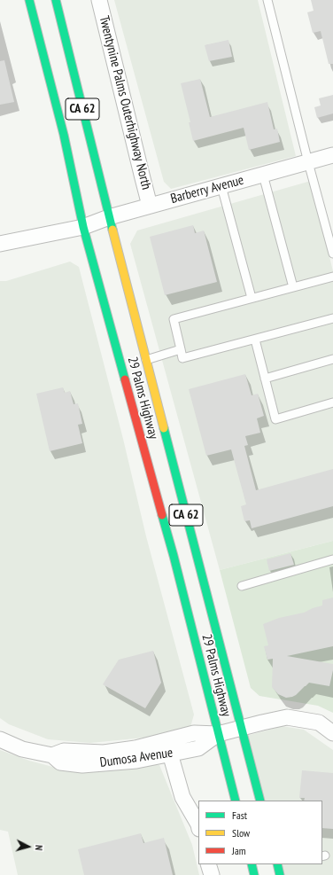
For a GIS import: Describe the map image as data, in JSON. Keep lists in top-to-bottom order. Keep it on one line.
{"streets":{"main road":["CA 62","29 Palms Highway"],"street":["Twentynine Palms Outerhighway North","Barberry Avenue","Dumosa Avenue"]},"crossings":[["Twentynine Palms Outerhighway North","Barberry Avenue"],["Barberry Avenue","29 Palms Highway"],["29 Palms Highway","Dumosa Avenue"]],"legend":["Fast","Slow","Jam"],"north":"right"}
